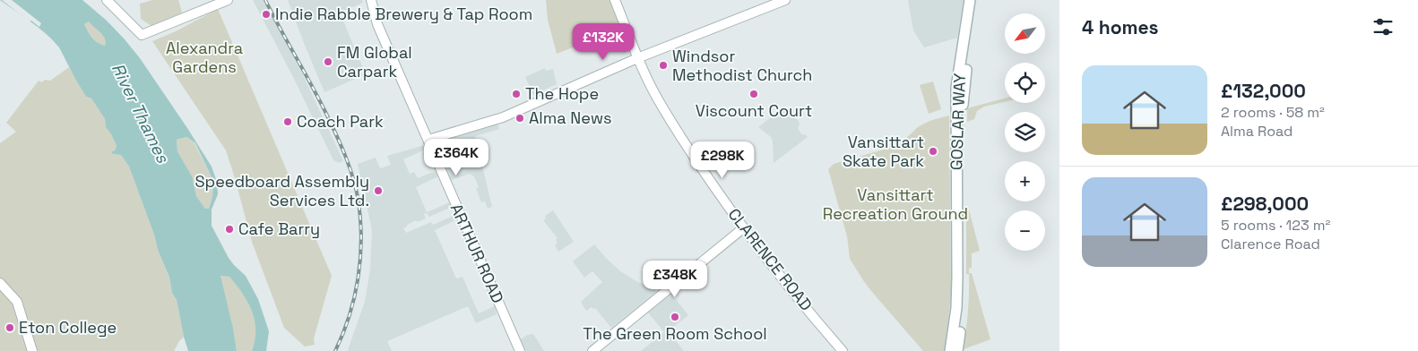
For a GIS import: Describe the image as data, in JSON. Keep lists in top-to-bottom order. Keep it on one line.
{"streets":{"main road":["GOSLAR WAY"],"street":["ARTHUR ROAD","CLARENCE ROAD"]},"water":["River Thames"],"parks":["Alexandra Gardens","Vansittart Recreation Ground"],"places":["Indie Rabble Brewery & Tap Room","FM Global Carpark","Windsor Methodist Church","The Hope","Viscount Court","Alma News","Coach Park","Vansittart Skate Park","Speedboard Assembly Services Ltd.","Cafe Barry","The Green Room School","Eton College"],"north":"bottom left","page":{"heading":"4 homes","map_buttons":["+","−"],"price":["£132K","£364K","£298K","£348K"],"list":[{"name":"£132,000","note":"2 rooms · 58 m² · Alma Road"},{"name":"£298,000","note":"5 rooms · 123 m² · Clarence Road"}]}}
